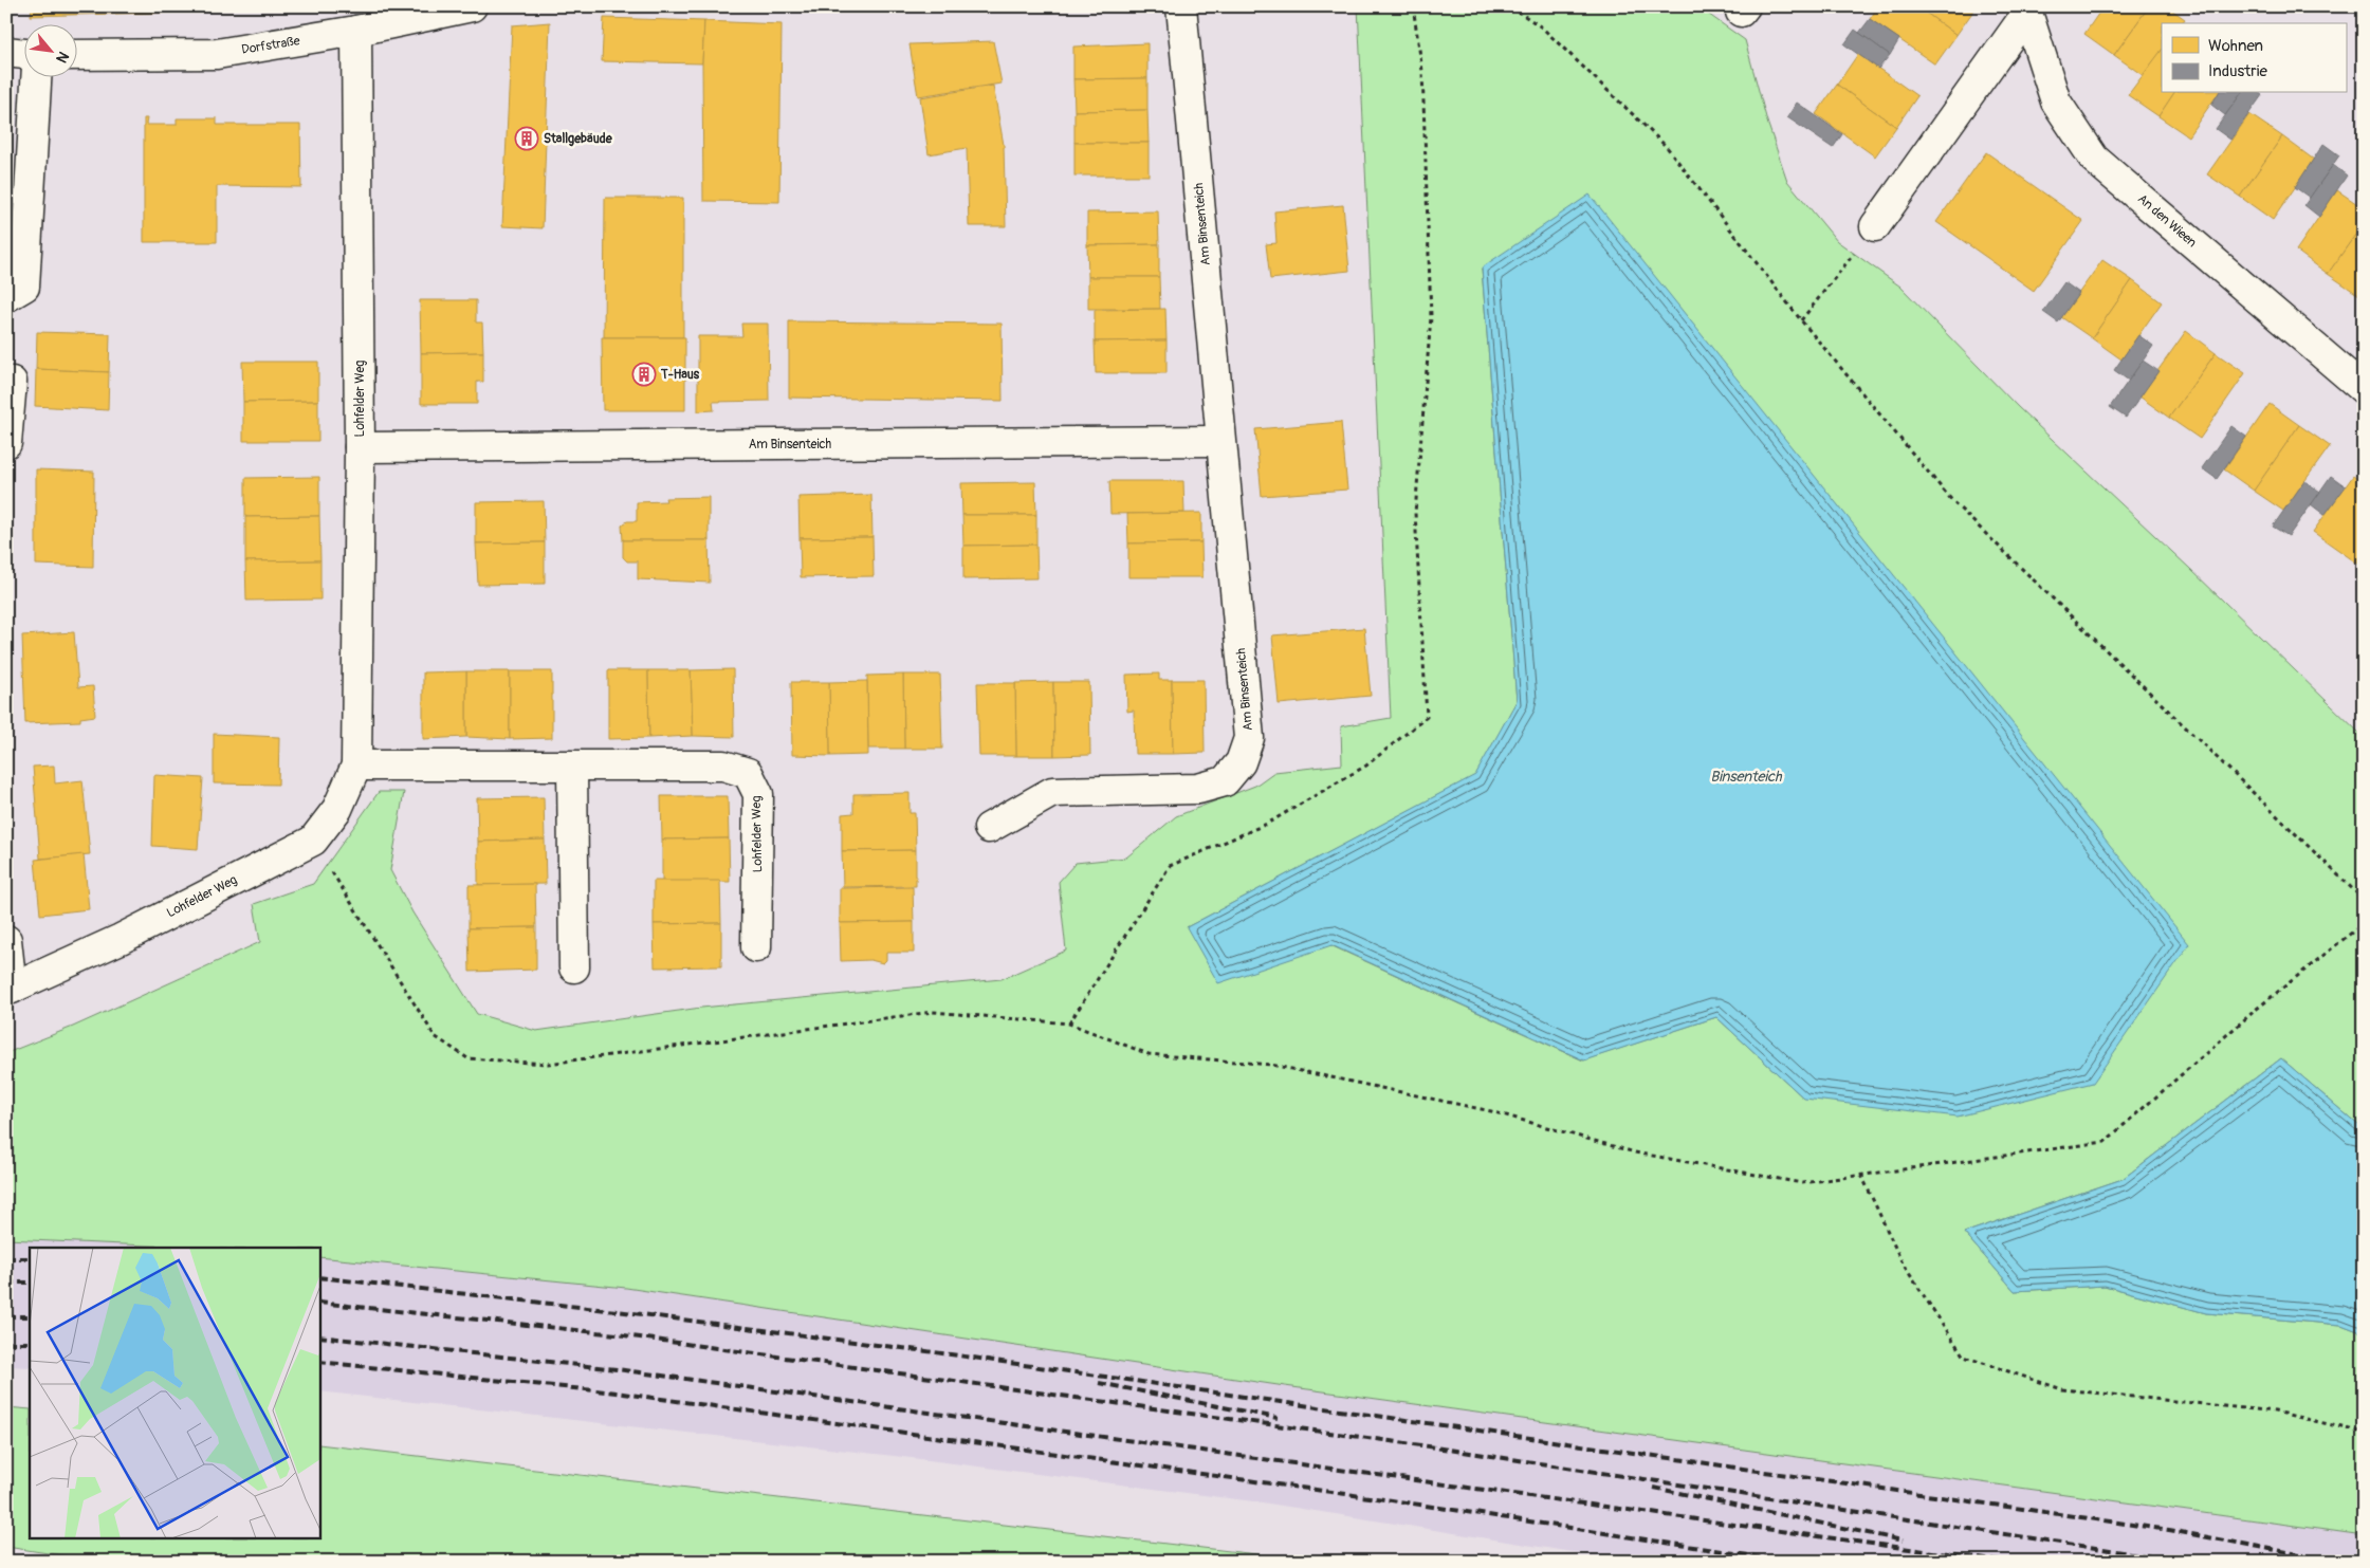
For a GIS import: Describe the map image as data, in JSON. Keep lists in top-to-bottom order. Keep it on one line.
{"streets":{"street":["Dorfstraße","An den Wieen","Am Binsenteich","Lohfelder Weg"]},"crossings":[["Dorfstraße","Lohfelder Weg"],["Am Binsenteich","Lohfelder Weg"]],"water":["Binsenteich"],"places":{"building":["Stallgebäude","T-Haus"]},"legend":["Wohnen","Industrie"],"north":"bottom right"}
